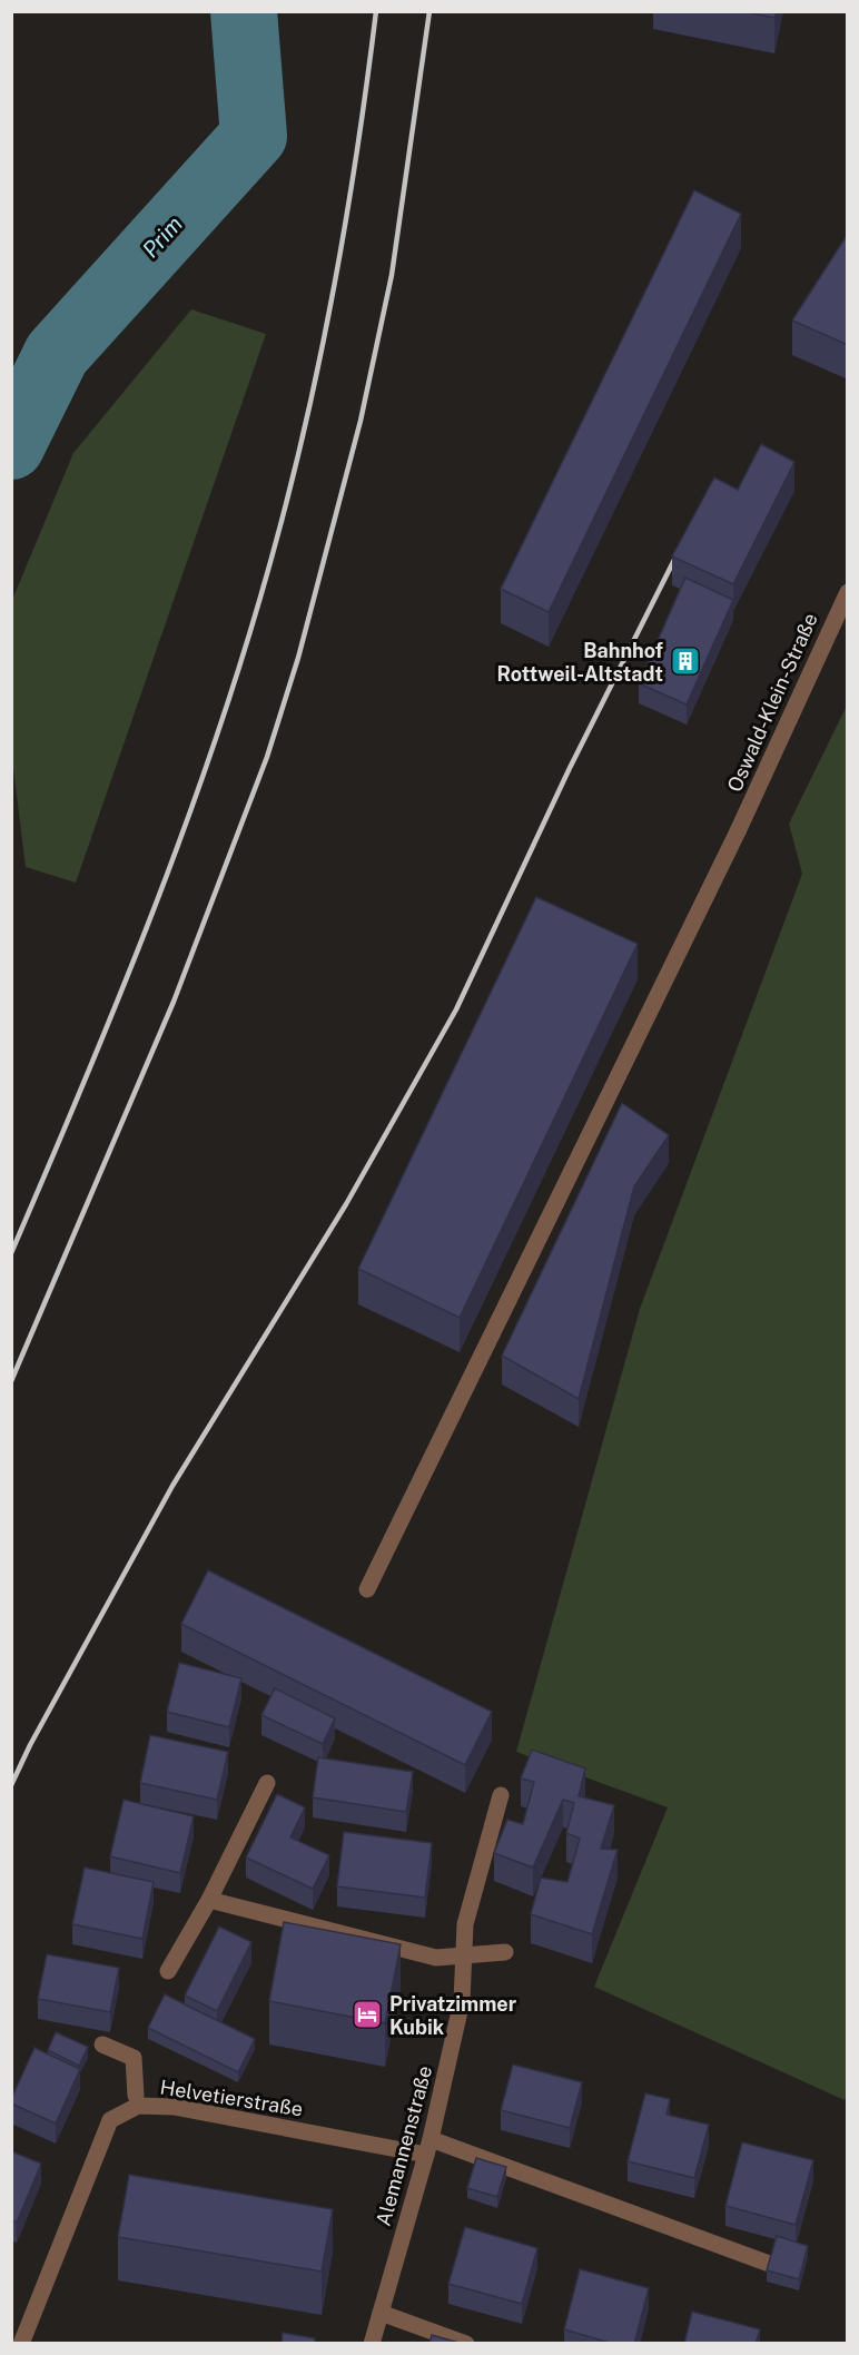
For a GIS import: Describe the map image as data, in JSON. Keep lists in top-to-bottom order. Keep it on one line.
{"streets":{"street":["Oswald-Klein-Straße","Helvetierstraße","Alemannenstraße"]},"crossings":[["Helvetierstraße","Alemannenstraße"]],"water":["Prim"],"places":{"building":["Bahnhof Rottweil-Altstadt"],"hotel":["Privatzimmer Kubik"]}}
